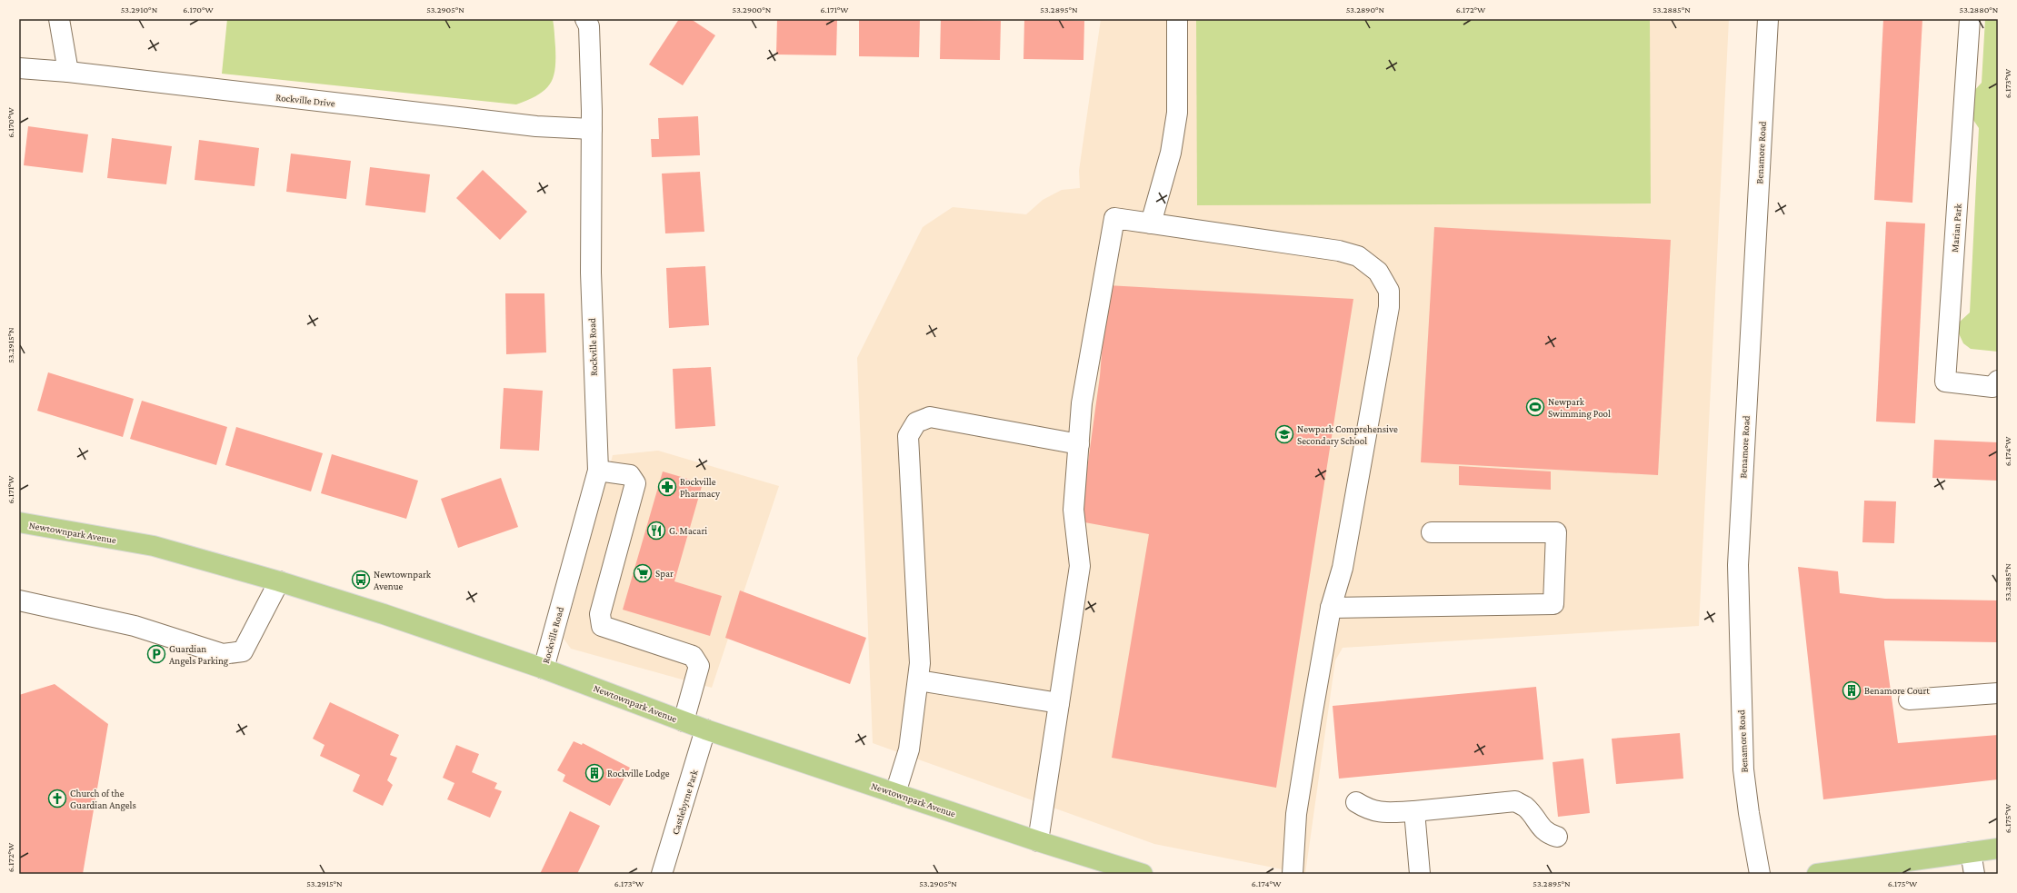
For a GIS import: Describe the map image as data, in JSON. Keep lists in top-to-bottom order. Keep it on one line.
{"streets":{"main road":["Newtownpark Avenue"],"street":["Rockville Drive","Benamore Road","Marian Park","Rockville Road","Castlebyrne Park"]},"crossings":[["Rockville Drive","Rockville Road"],["Rockville Road","Newtownpark Avenue"],["Newtownpark Avenue","Castlebyrne Park"]],"places":{"sports":["Newpark Swimming Pool"],"school or university":["Newpark Comprehensive Secondary School"],"pharmacy":["Rockville Pharmacy"],"restaurant":["G. Macari"],"supermarket":["Spar"],"bus stop":["Newtownpark Avenue"],"parking":["Guardian Angels Parking"],"building":["Benamore Court","Rockville Lodge"],"church":["Church of the Guardian Angels"]},"coordinates":["53.2910°N","6.170°W","53.2905°N","53.2900°N","6.171°W","53.2895°N","53.2890°N","6.172°W","53.2885°N","53.2880°N","6.173°W","53.2915°N","6.174°W","6.175°W"]}
